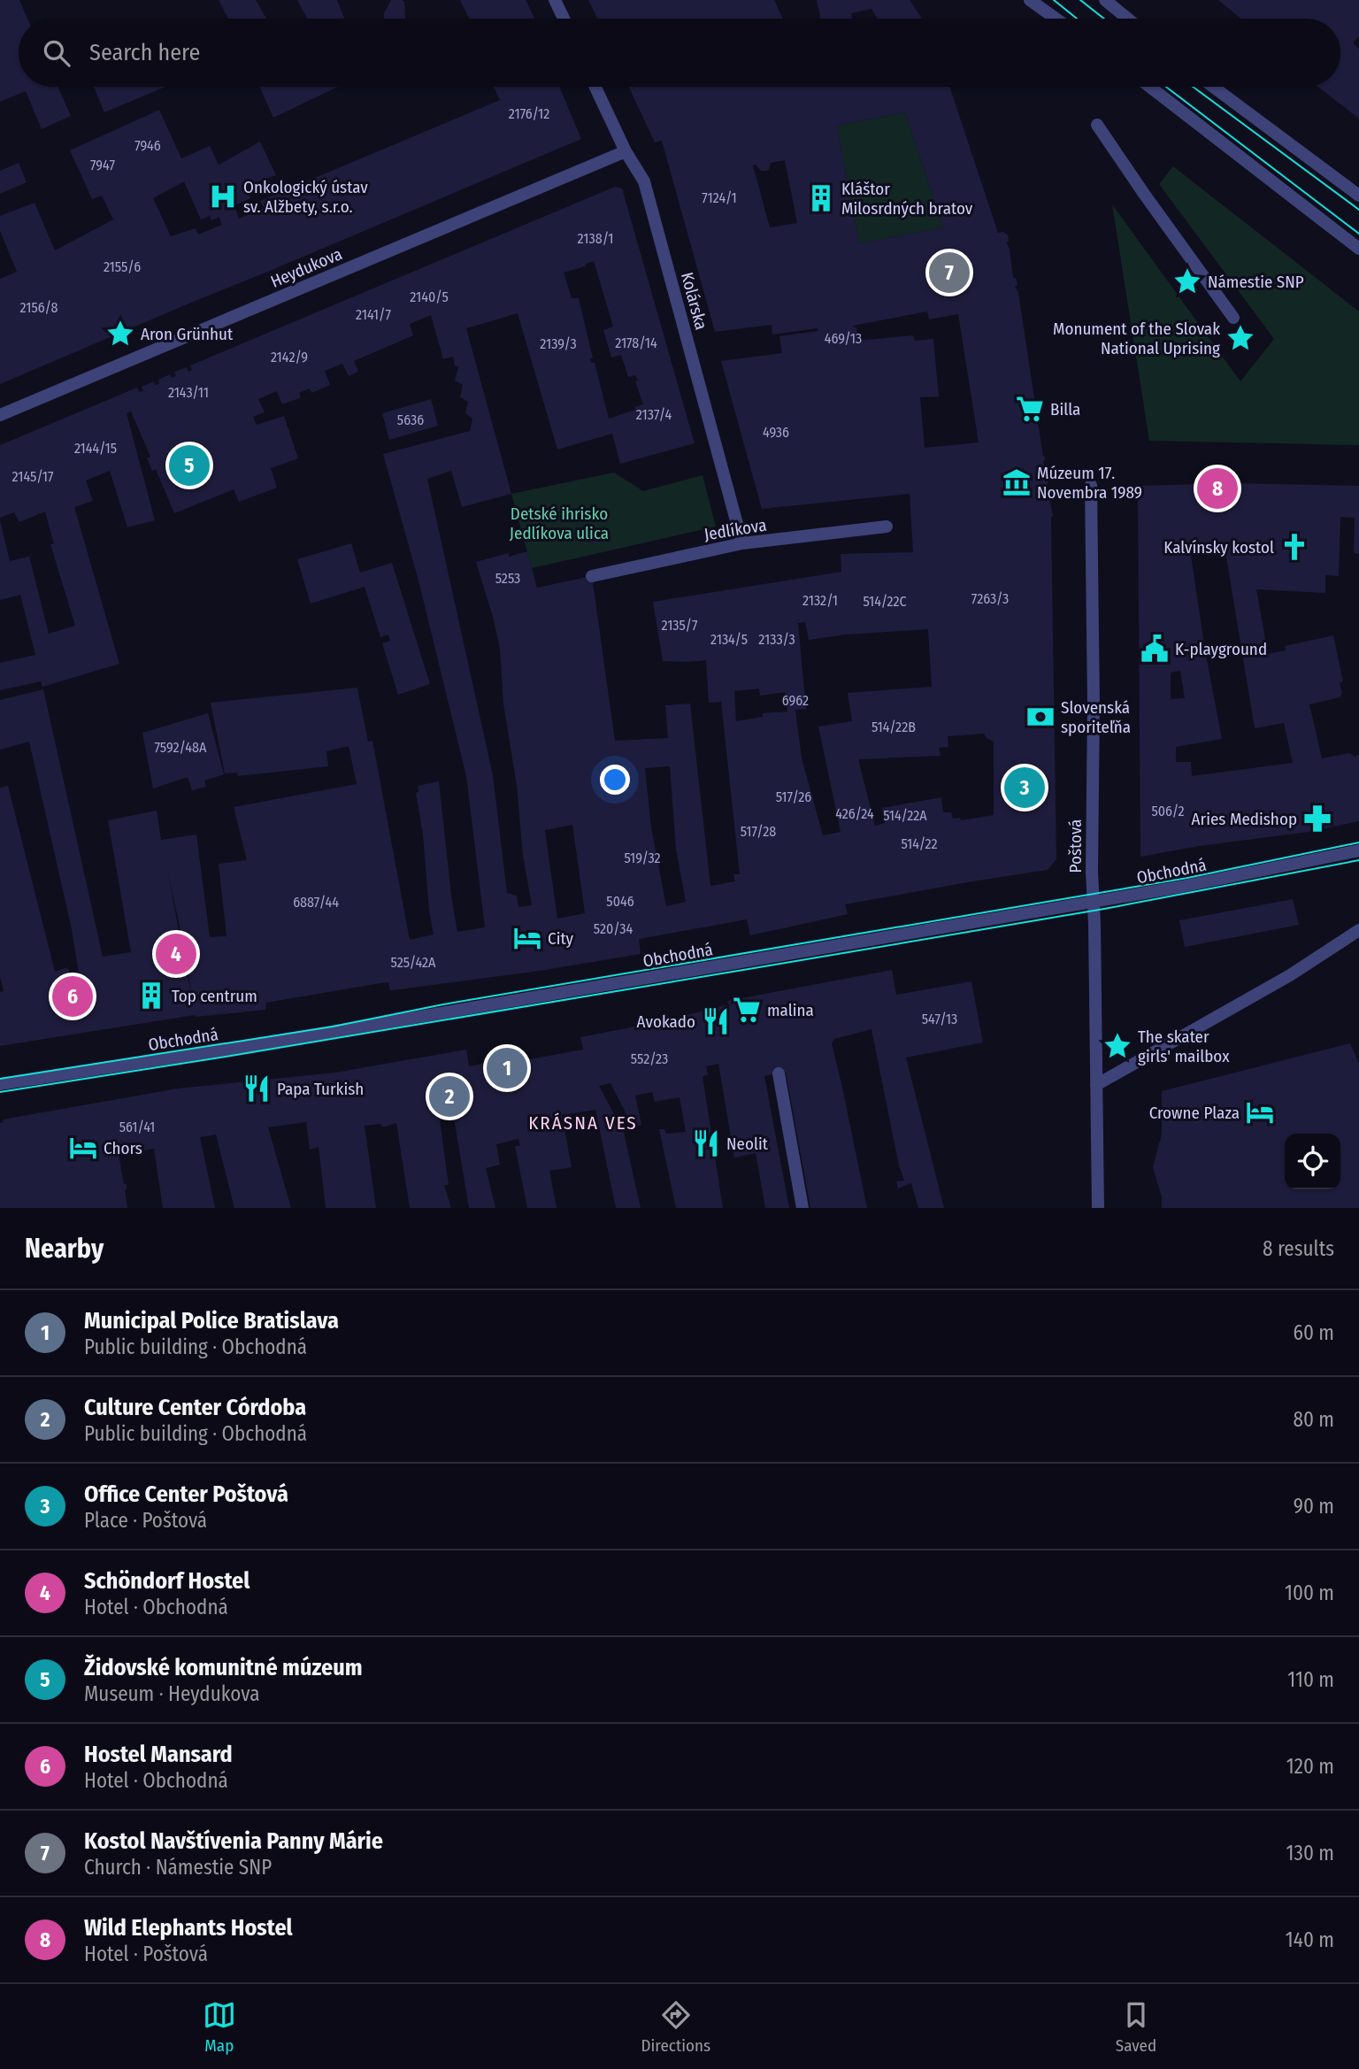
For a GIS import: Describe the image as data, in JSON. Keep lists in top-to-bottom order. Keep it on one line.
{"streets":{"street":["Heydukova","Kolárska","Jedlíkova","Poštová","Obchodná"]},"crossings":[["Heydukova","Kolárska"],["Kolárska","Jedlíkova"],["Poštová","Obchodná"]],"districts":["KRÁSNA VES"],"parks":["Detské ihrisko Jedlíkova ulica"],"places":{"hospital":["Onkologický ústav sv. Alžbety, s.r.o."],"building":["Kláštor Milosrdných bratov","Top centrum"],"place":["Námestie SNP","Aron Grünhut","Monument of the Slovak National Uprising","The skater girls' mailbox"],"supermarket":["Billa","malina"],"museum":["Múzeum 17. Novembra 1989"],"church":["Kalvínsky kostol"],"public building":["K-playground"],"bank":["Slovenská sporiteľňa"],"pharmacy":["Aries Medishop"],"hotel":["City","Crowne Plaza","Chors"],"restaurant":["Avokado","Papa Turkish","Neolit"]},"house_numbers":["2176/12","7946","7947","7124/1","2138/1","2155/6","2140/5","2156/8","2141/7","469/13","2178/14","2139/3","2142/9","2143/11","2137/4","5636","4936","2144/15","2145/17","5253","7263/3","2132/1","514/22C","2135/7","2134/5","2133/3","6962","514/22B","7592/48A","517/26","506/2","426/24","514/22A","517/28","514/22","519/32","5046","6887/44","520/34","525/42A","547/13","552/23","561/41"],"page":{"search":"Search here","pins":["7","5","8","3","4","6","1","2"],"heading":["Nearby","8 results"],"list":[{"mark":"1","name":"Municipal Police Bratislava","note":"Public building · Obchodná","value":"60 m"},{"mark":"2","name":"Culture Center Córdoba","note":"Public building · Obchodná","value":"80 m"},{"mark":"3","name":"Office Center Poštová","note":"Place · Poštová","value":"90 m"},{"mark":"4","name":"Schöndorf Hostel","note":"Hotel · Obchodná","value":"100 m"},{"mark":"5","name":"Židovské komunitné múzeum","note":"Museum · Heydukova","value":"110 m"},{"mark":"6","name":"Hostel Mansard","note":"Hotel · Obchodná","value":"120 m"},{"mark":"7","name":"Kostol Navštívenia Panny Márie","note":"Church · Námestie SNP","value":"130 m"},{"mark":"8","name":"Wild Elephants Hostel","note":"Hotel · Poštová","value":"140 m"}],"nav":["Map","Directions","Saved"]}}
